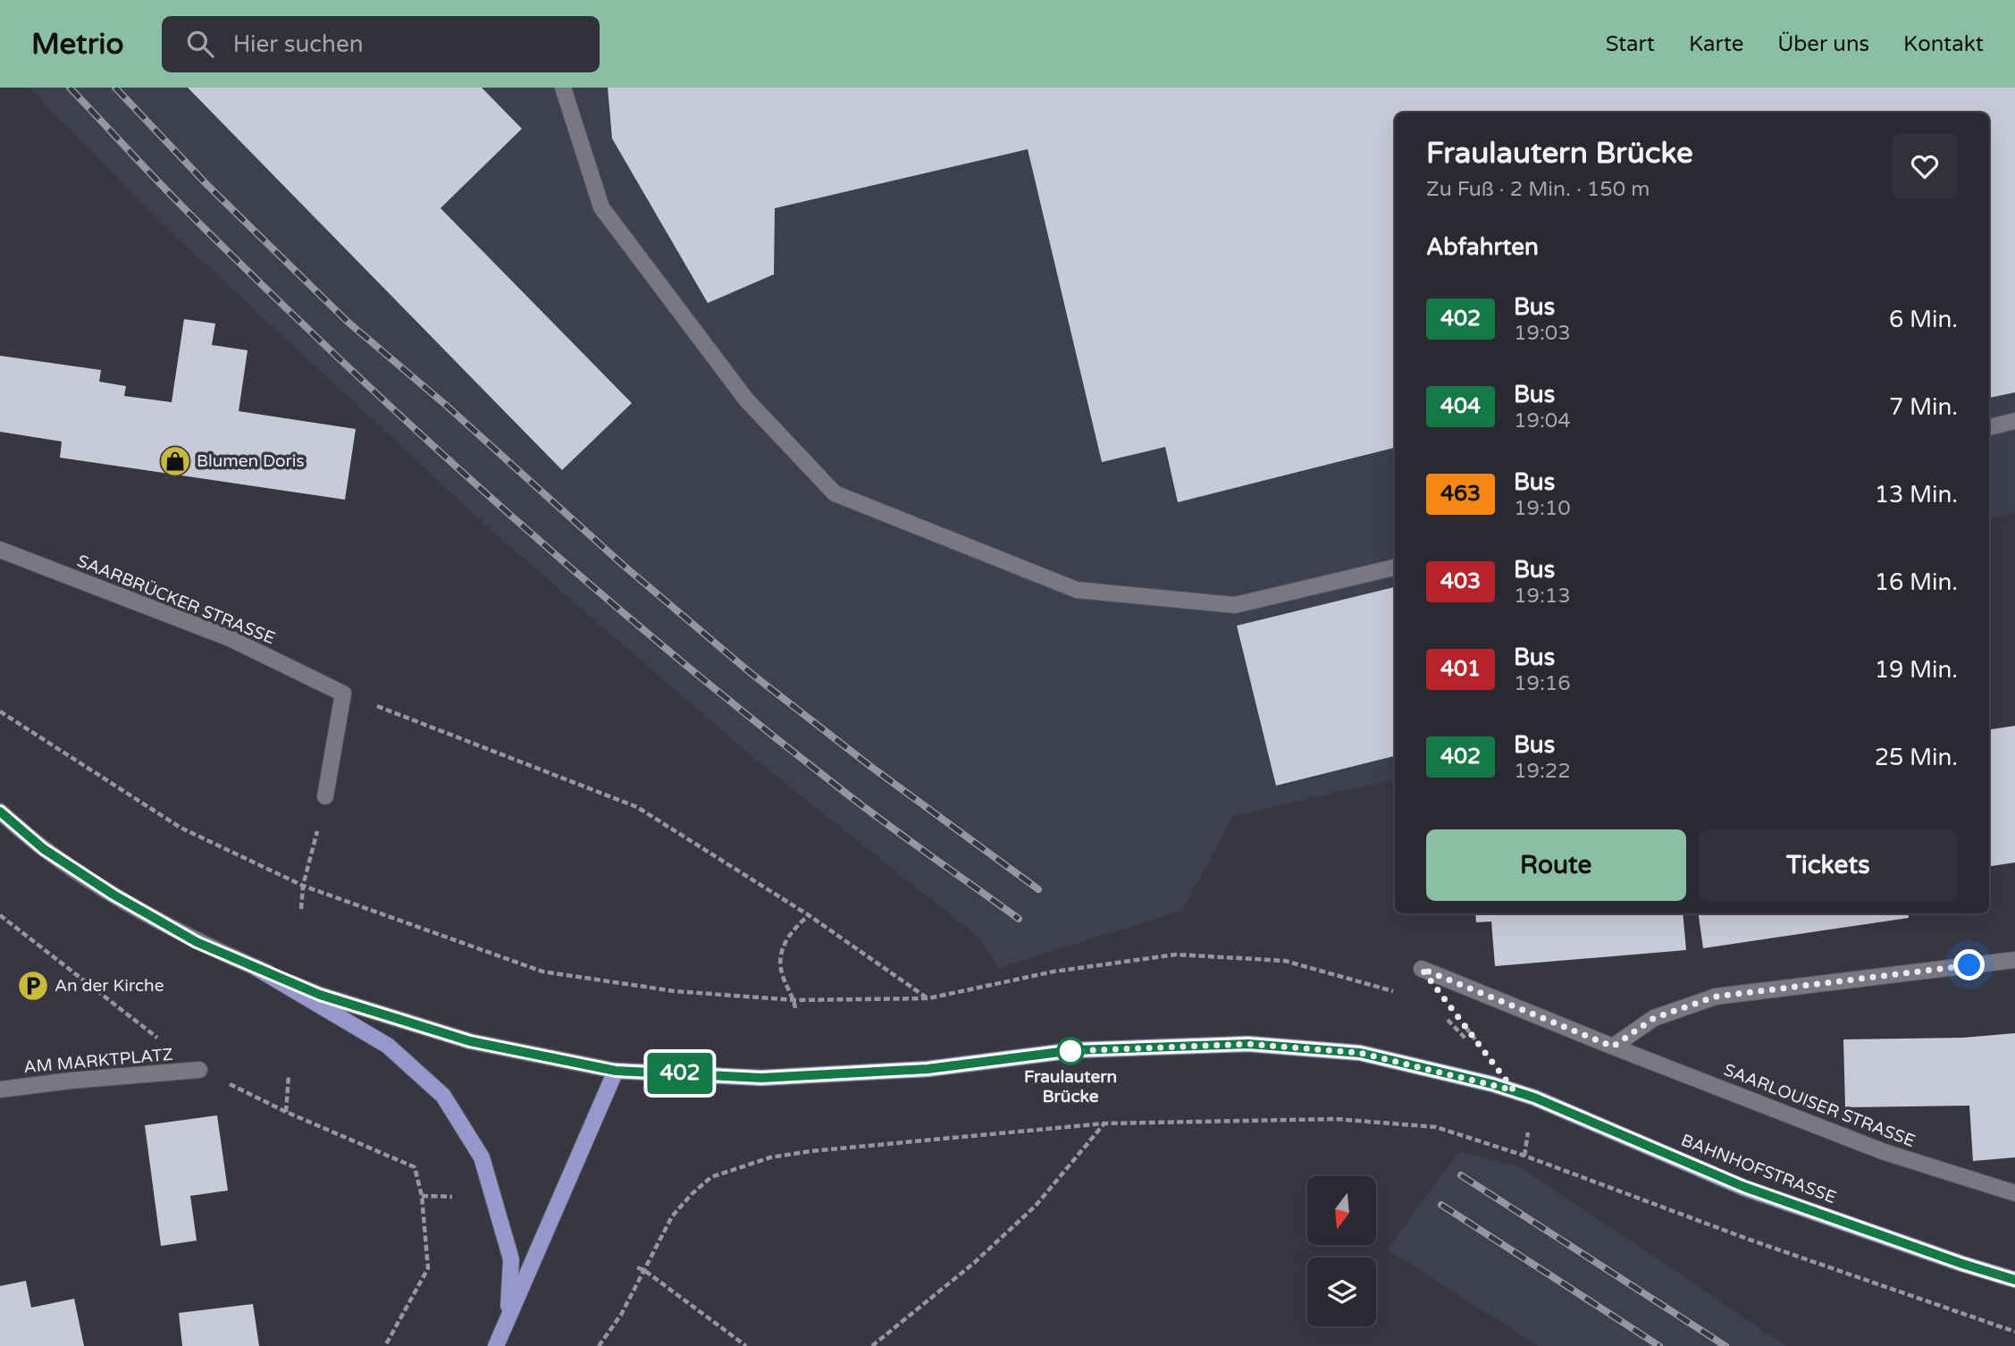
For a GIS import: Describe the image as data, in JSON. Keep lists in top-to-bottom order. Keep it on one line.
{"streets":{"main road":["BAHNHOFSTRASSE"],"street":["SAARBRÜCKER STRASSE","AM MARKTPLATZ","SAARLOUISER STRASSE"]},"places":{"shop":["Blumen Doris"],"parking":["An der Kirche"],"other":["Fraulautern Brücke"]},"lines":["bus line 402"],"north":"bottom","page":{"header":"Metrio","search":"Hier suchen","nav":["Start","Karte","Über uns","Kontakt"],"on_map":"402","heading":[["Fraulautern Brücke","Zu Fuß · 2 Min. · 150 m"],"Abfahrten"],"list":[{"mark":"402","name":"Bus","note":"19:03","value":"6 Min."},{"mark":"404","name":"Bus","note":"19:04","value":"7 Min."},{"mark":"463","name":"Bus","note":"19:10","value":"13 Min."},{"mark":"403","name":"Bus","note":"19:13","value":"16 Min."},{"mark":"401","name":"Bus","note":"19:16","value":"19 Min."},{"mark":"402","name":"Bus","note":"19:22","value":"25 Min."}],"buttons":["Route","Tickets"]}}
